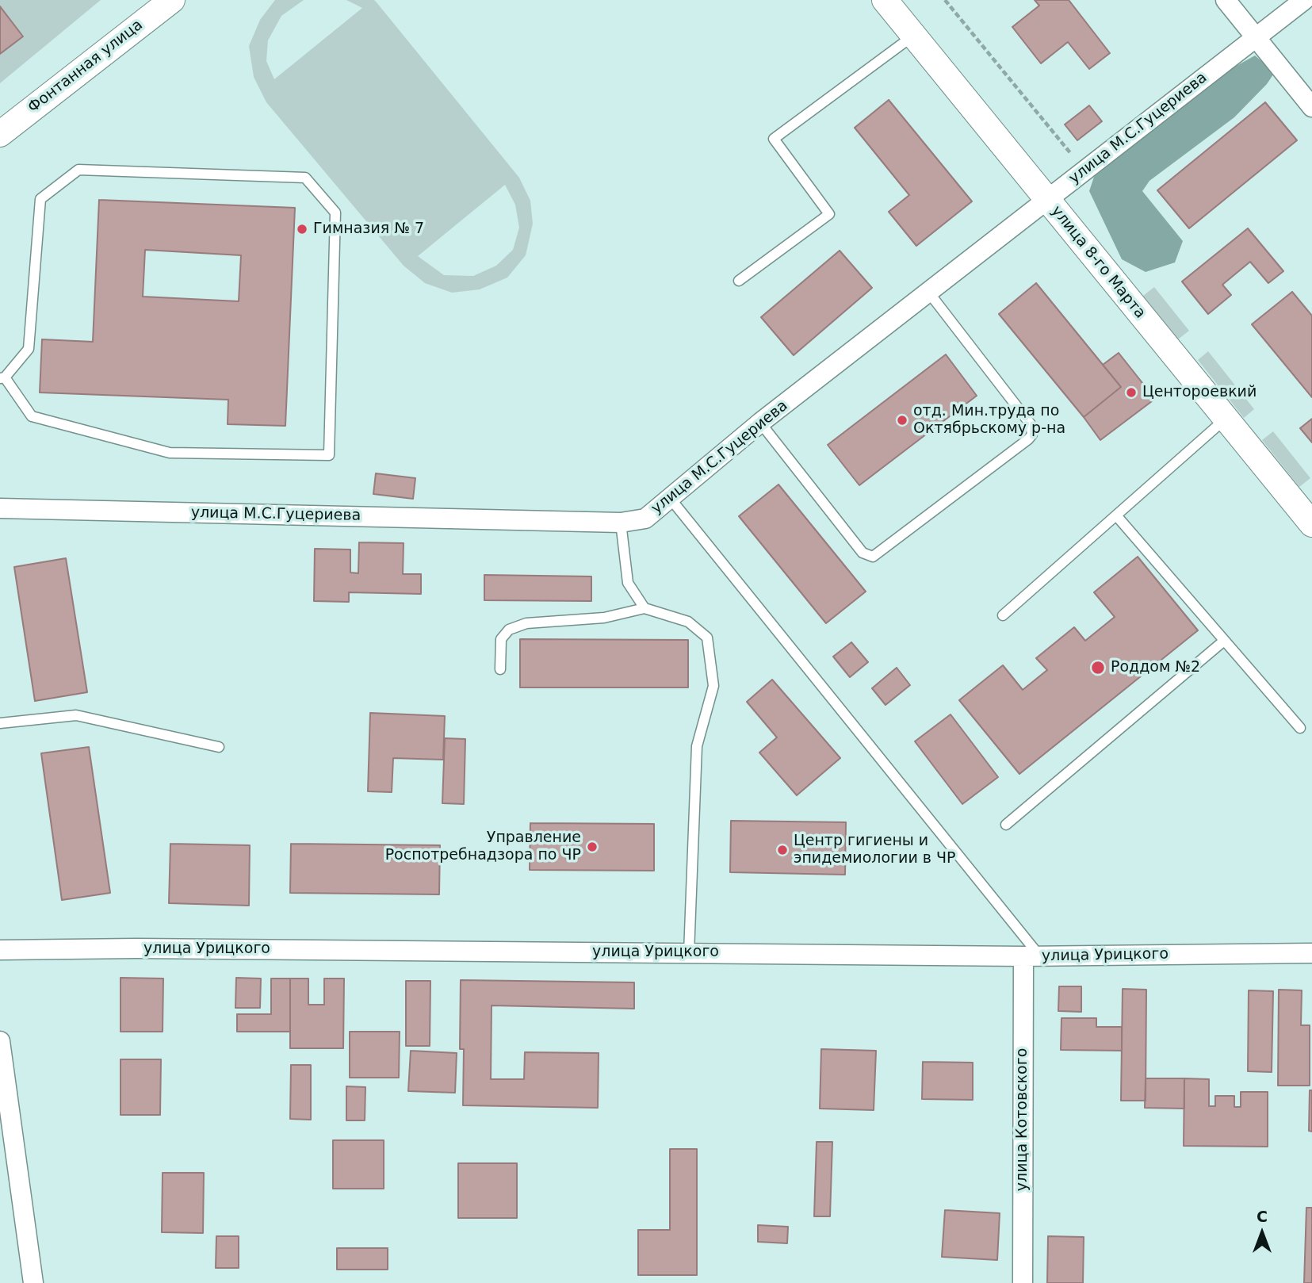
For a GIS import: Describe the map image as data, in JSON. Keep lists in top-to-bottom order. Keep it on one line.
{"streets":{"street":["Фонтанная улица","улица М.С.Гуцериева","улица 8-го Марта","улица Урицкого","улица Котовского"]},"crossings":[["улица М.С.Гуцериева","улица 8-го Марта"],["улица Урицкого","улица Котовского"]],"places":["Гимназия № 7","Центороевкий","отд. Мин.труда по Октябрьскому р-на","Роддом №2","Управление Роспотребнадзора по ЧР","Центр гигиены и эпидемиологии в ЧР"],"north":"top"}
